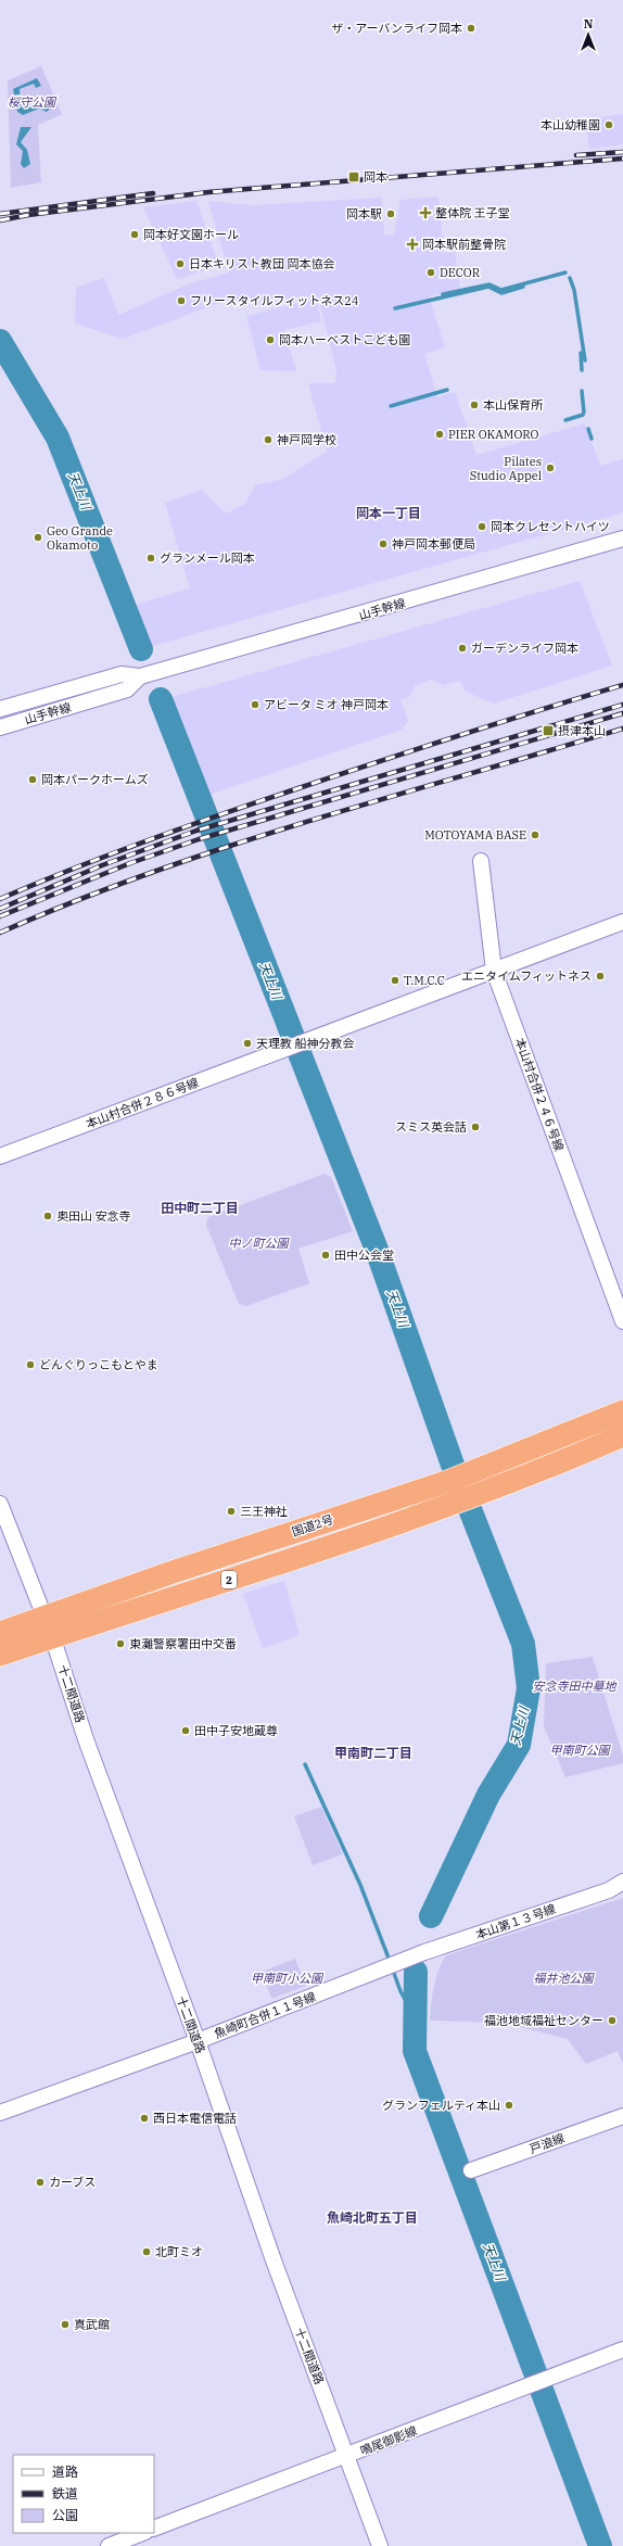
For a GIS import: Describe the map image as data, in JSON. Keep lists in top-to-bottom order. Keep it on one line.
{"streets":{"highway":["国道2号","2"],"street":["山手幹線","本山村合併２４６号線","本山村合併２８６号線","十二間道路","本山第１３号線","魚崎町合併１１号線","戸浪線","鳴尾御影線"]},"crossings":[["本山村合併２４６号線","本山村合併２８６号線"],["国道2号","十二間道路"],["十二間道路","魚崎町合併１１号線"],["十二間道路","鳴尾御影線"],["本山第１３号線","魚崎町合併１１号線"]],"districts":["岡本一丁目","田中町二丁目","甲南町二丁目","魚崎北町五丁目"],"water":["天上川"],"parks":["桜守公園","中ノ町公園","安念寺田中墓地","甲南町公園","甲南町小公園","福井池公園"],"places":{"other":["ザ・アーバンライフ岡本","本山幼稚園","岡本駅","岡本好文園ホール","日本キリスト教団 岡本協会","DECOR","フリースタイルフィットネス24","岡本ハーベストこども園","本山保育所","PIER OKAMORO","神戸岡学校","Pilates Studio Appel","岡本クレセントハイツ","Geo Grande Okamoto","神戸岡本郵便局","グランメール岡本","ガーデンライフ岡本","アビータ ミオ 神戸岡本","岡本パークホームズ","MOTOYAMA BASE","エニタイムフィットネス","T.M.C.C","天理教 船神分教会","スミス英会話","奥田山 安念寺","田中公会堂","どんぐりっこもとやま","三王神社","東灘警察署田中交番","田中子安地蔵尊","福池地域福祉センター","グランフェルティ本山","西日本電信電話","カーブス","北町ミオ","真武館"],"transit":["岡本","摂津本山"],"health":["整体院 王子堂","岡本駅前整骨院"]},"legend":["道路","鉄道","公園"],"north":"top"}
